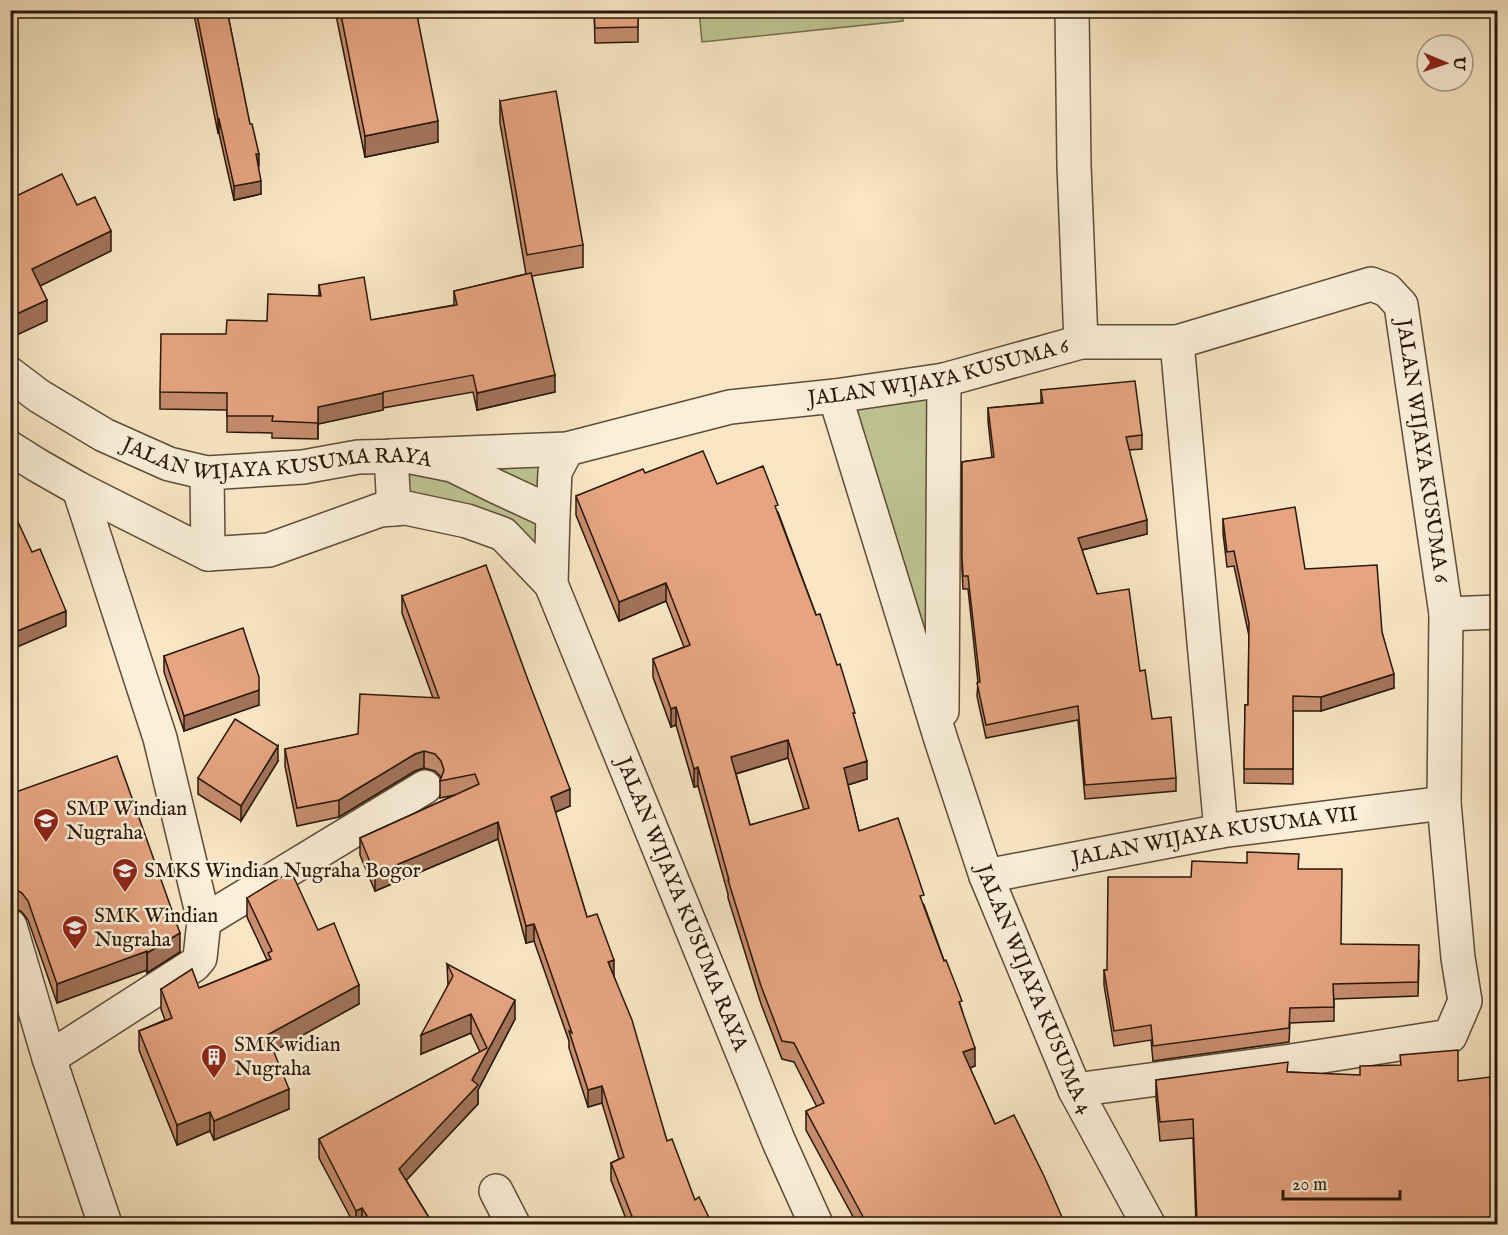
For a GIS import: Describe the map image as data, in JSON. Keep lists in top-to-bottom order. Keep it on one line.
{"streets":{"street":["JALAN WIJAYA KUSUMA 6","JALAN WIJAYA KUSUMA RAYA","JALAN WIJAYA KUSUMA VII","JALAN WIJAYA KUSUMA 4"]},"crossings":[["JALAN WIJAYA KUSUMA 6","JALAN WIJAYA KUSUMA RAYA"],["JALAN WIJAYA KUSUMA 6","JALAN WIJAYA KUSUMA VII"],["JALAN WIJAYA KUSUMA 6","JALAN WIJAYA KUSUMA 4"],["JALAN WIJAYA KUSUMA VII","JALAN WIJAYA KUSUMA 4"]],"places":{"school or university":["SMP Windian Nugraha","SMKS Windian Nugraha Bogor","SMK Windian Nugraha"],"building":["SMK widian Nugraha"]},"scale_bar":"20 m","north":"right"}
